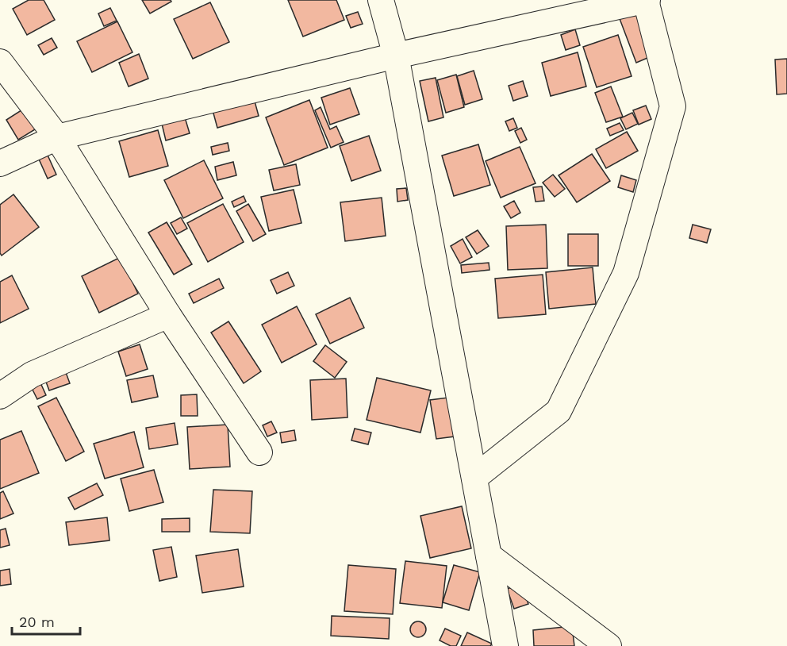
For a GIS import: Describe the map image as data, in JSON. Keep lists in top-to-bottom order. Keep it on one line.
{"scale_bar":"20 m"}
